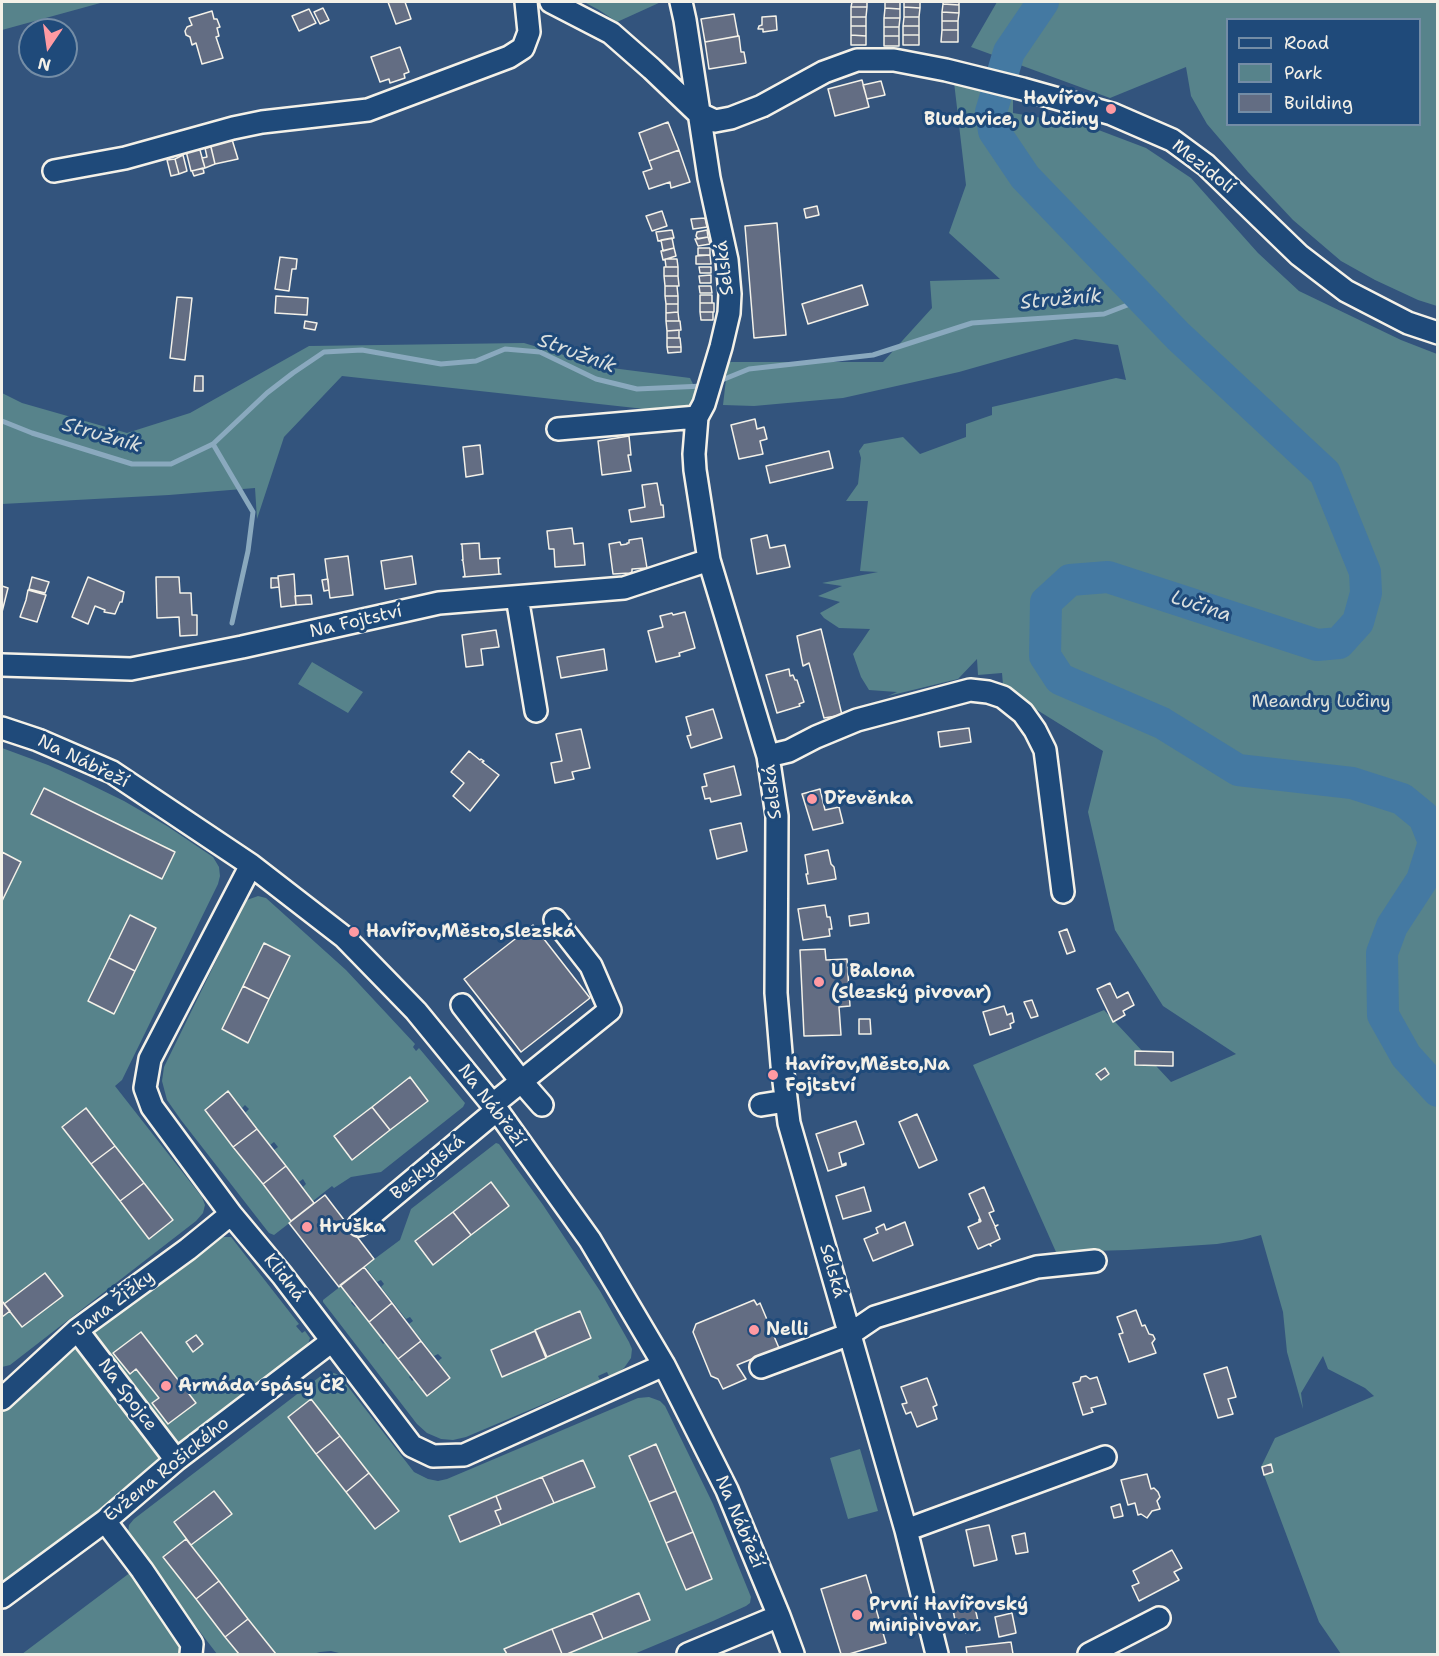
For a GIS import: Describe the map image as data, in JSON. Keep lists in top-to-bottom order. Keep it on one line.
{"streets":{"street":["Mezidolí","Selská","Na Fojtství","Na Nábřeží","Beskydská","Klidná","Jana Žižky","Na Spojce","Evžena Rošického"]},"crossings":[["Mezidolí","Selská"],["Selská","Na Fojtství"],["Na Nábřeží","Beskydská"],["Na Nábřeží","Klidná"],["Klidná","Jana Žižky"],["Klidná","Evžena Rošického"],["Jana Žižky","Na Spojce"],["Na Spojce","Evžena Rošického"]],"water":["Stružník","Lučina"],"parks":["Meandry Lučiny"],"places":["Havířov, Bludovice, u Lučiny","Dřevěnka","Havířov,Město,Slezská","U Balona (Slezský pivovar)","Havířov,Město,Na Fojtství","Hruška","Nelli","Armáda spásy ČR","První Havířovský minipivovar"],"legend":["Road","Park","Building"],"north":"bottom"}
